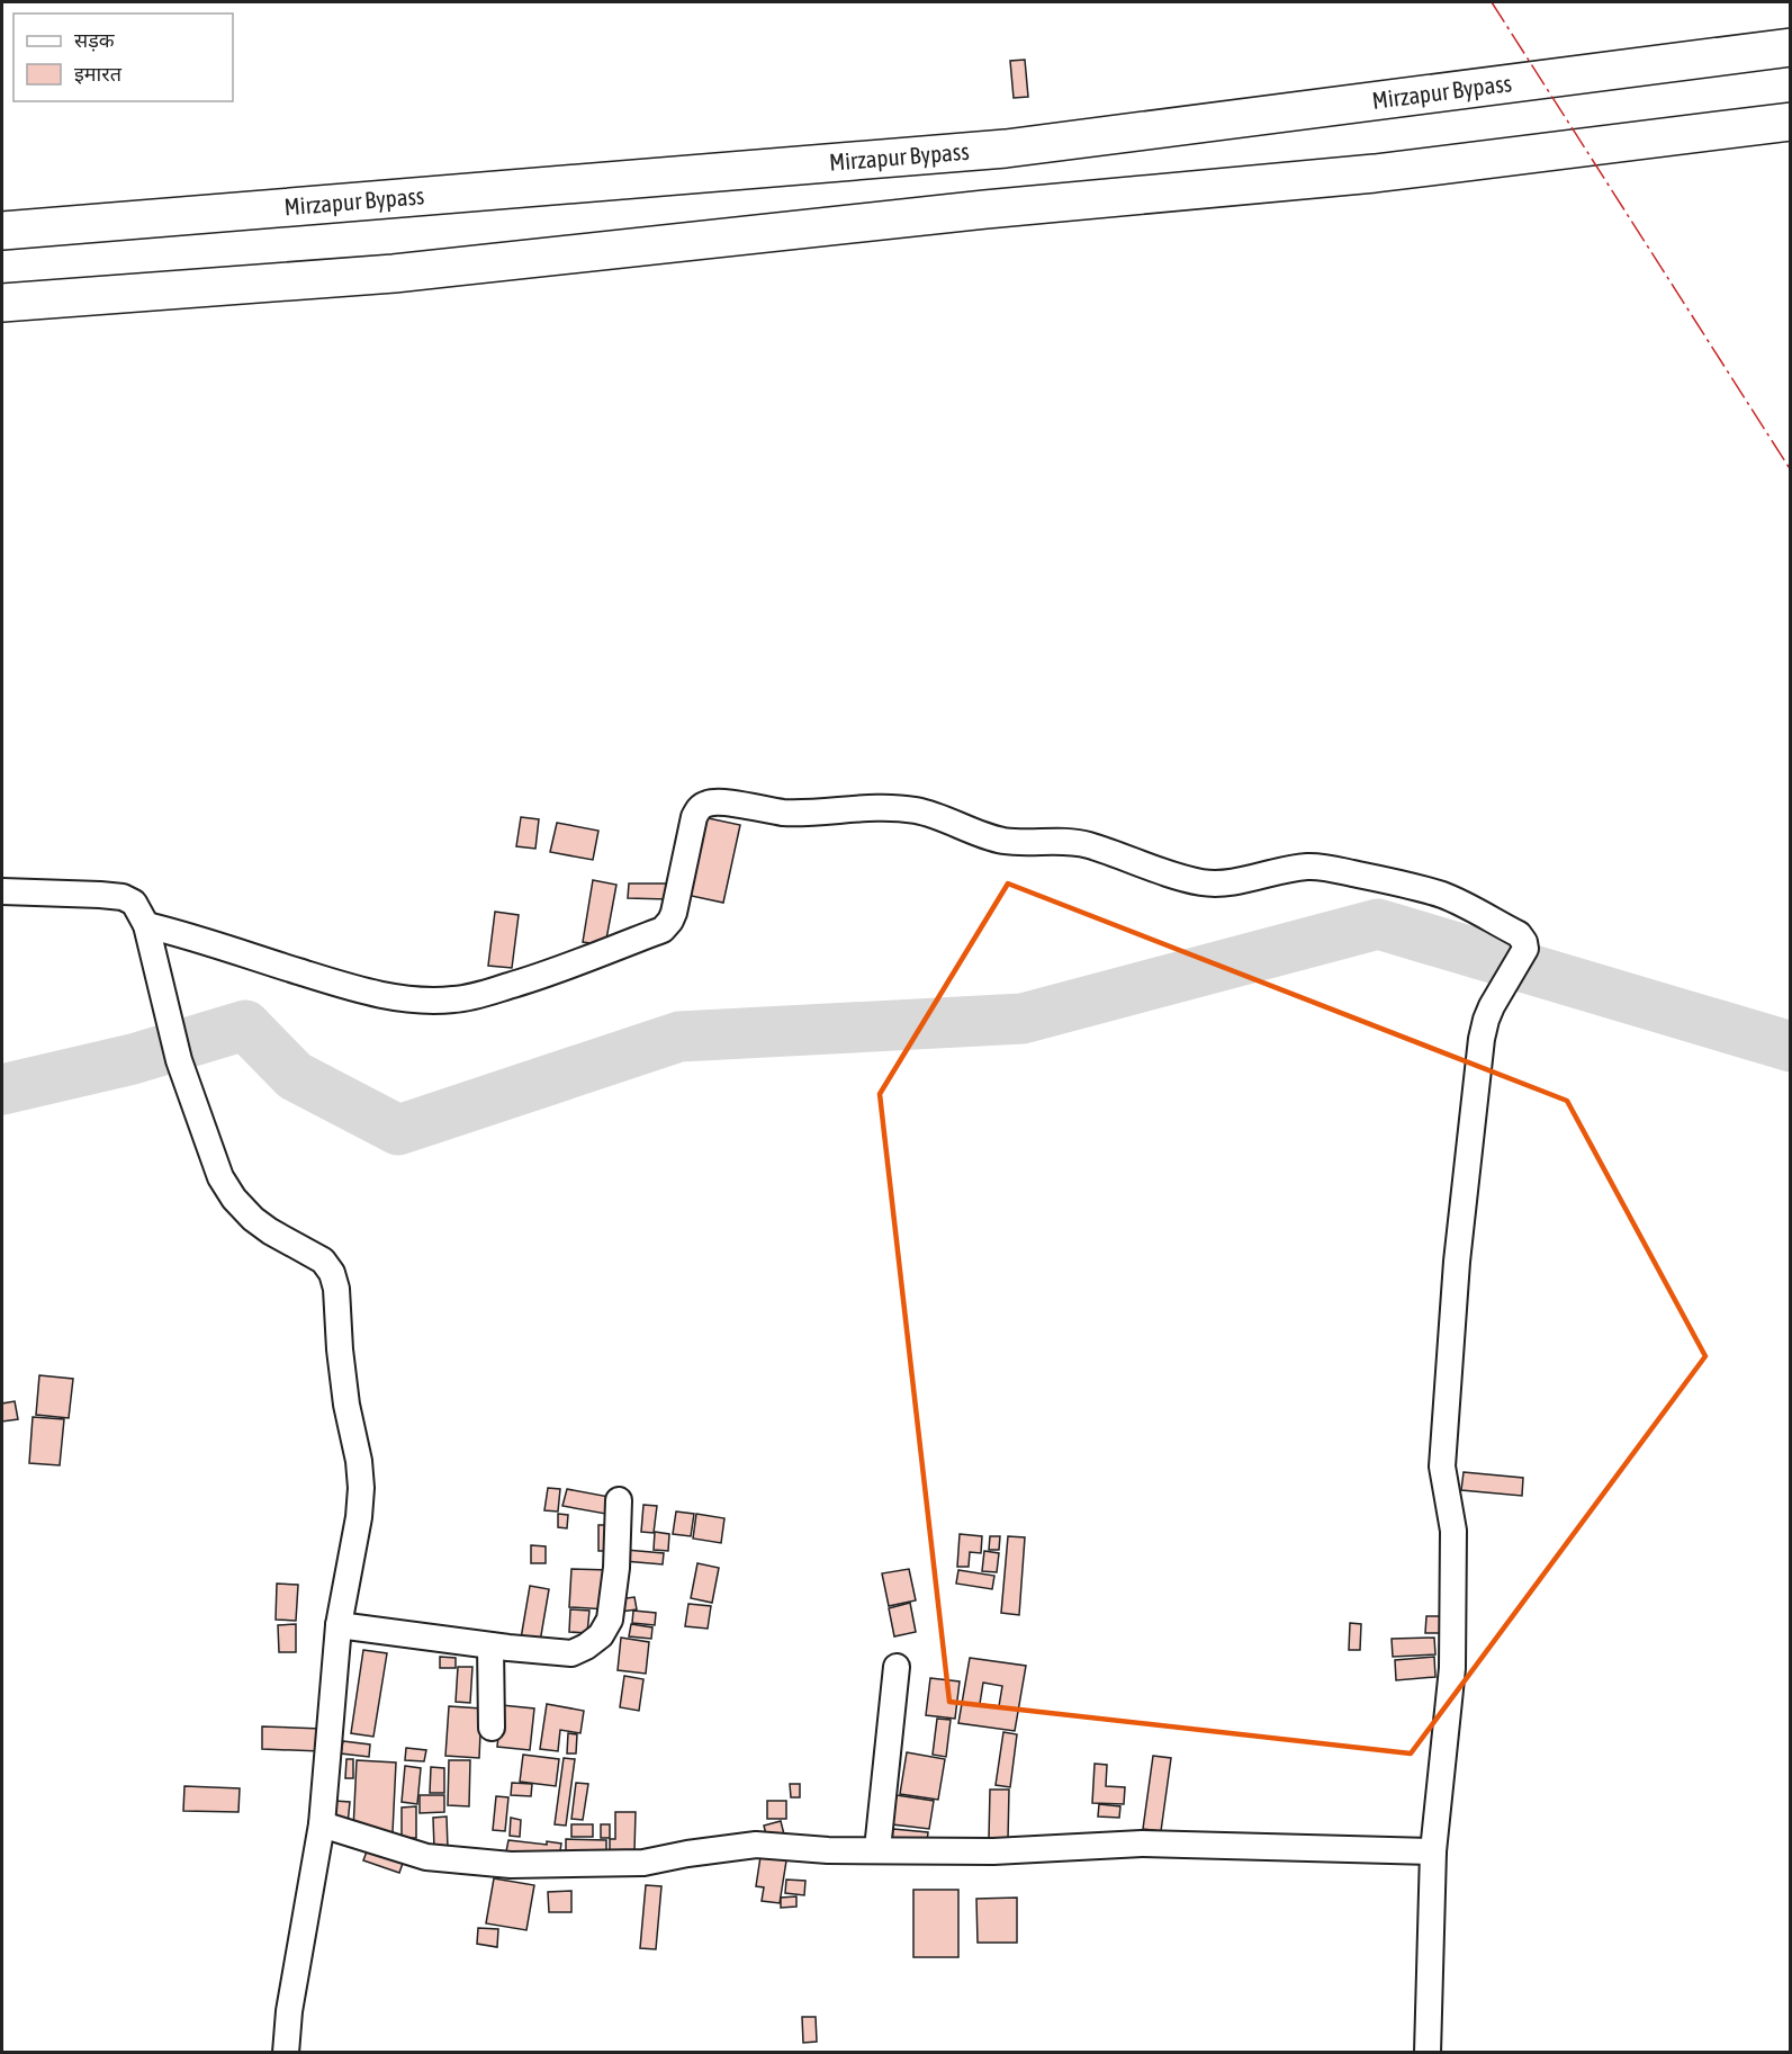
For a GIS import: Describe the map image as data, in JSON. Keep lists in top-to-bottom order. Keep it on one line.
{"streets":{"highway":["Mirzapur Bypass"]},"legend":["सड़क","इमारत"]}
